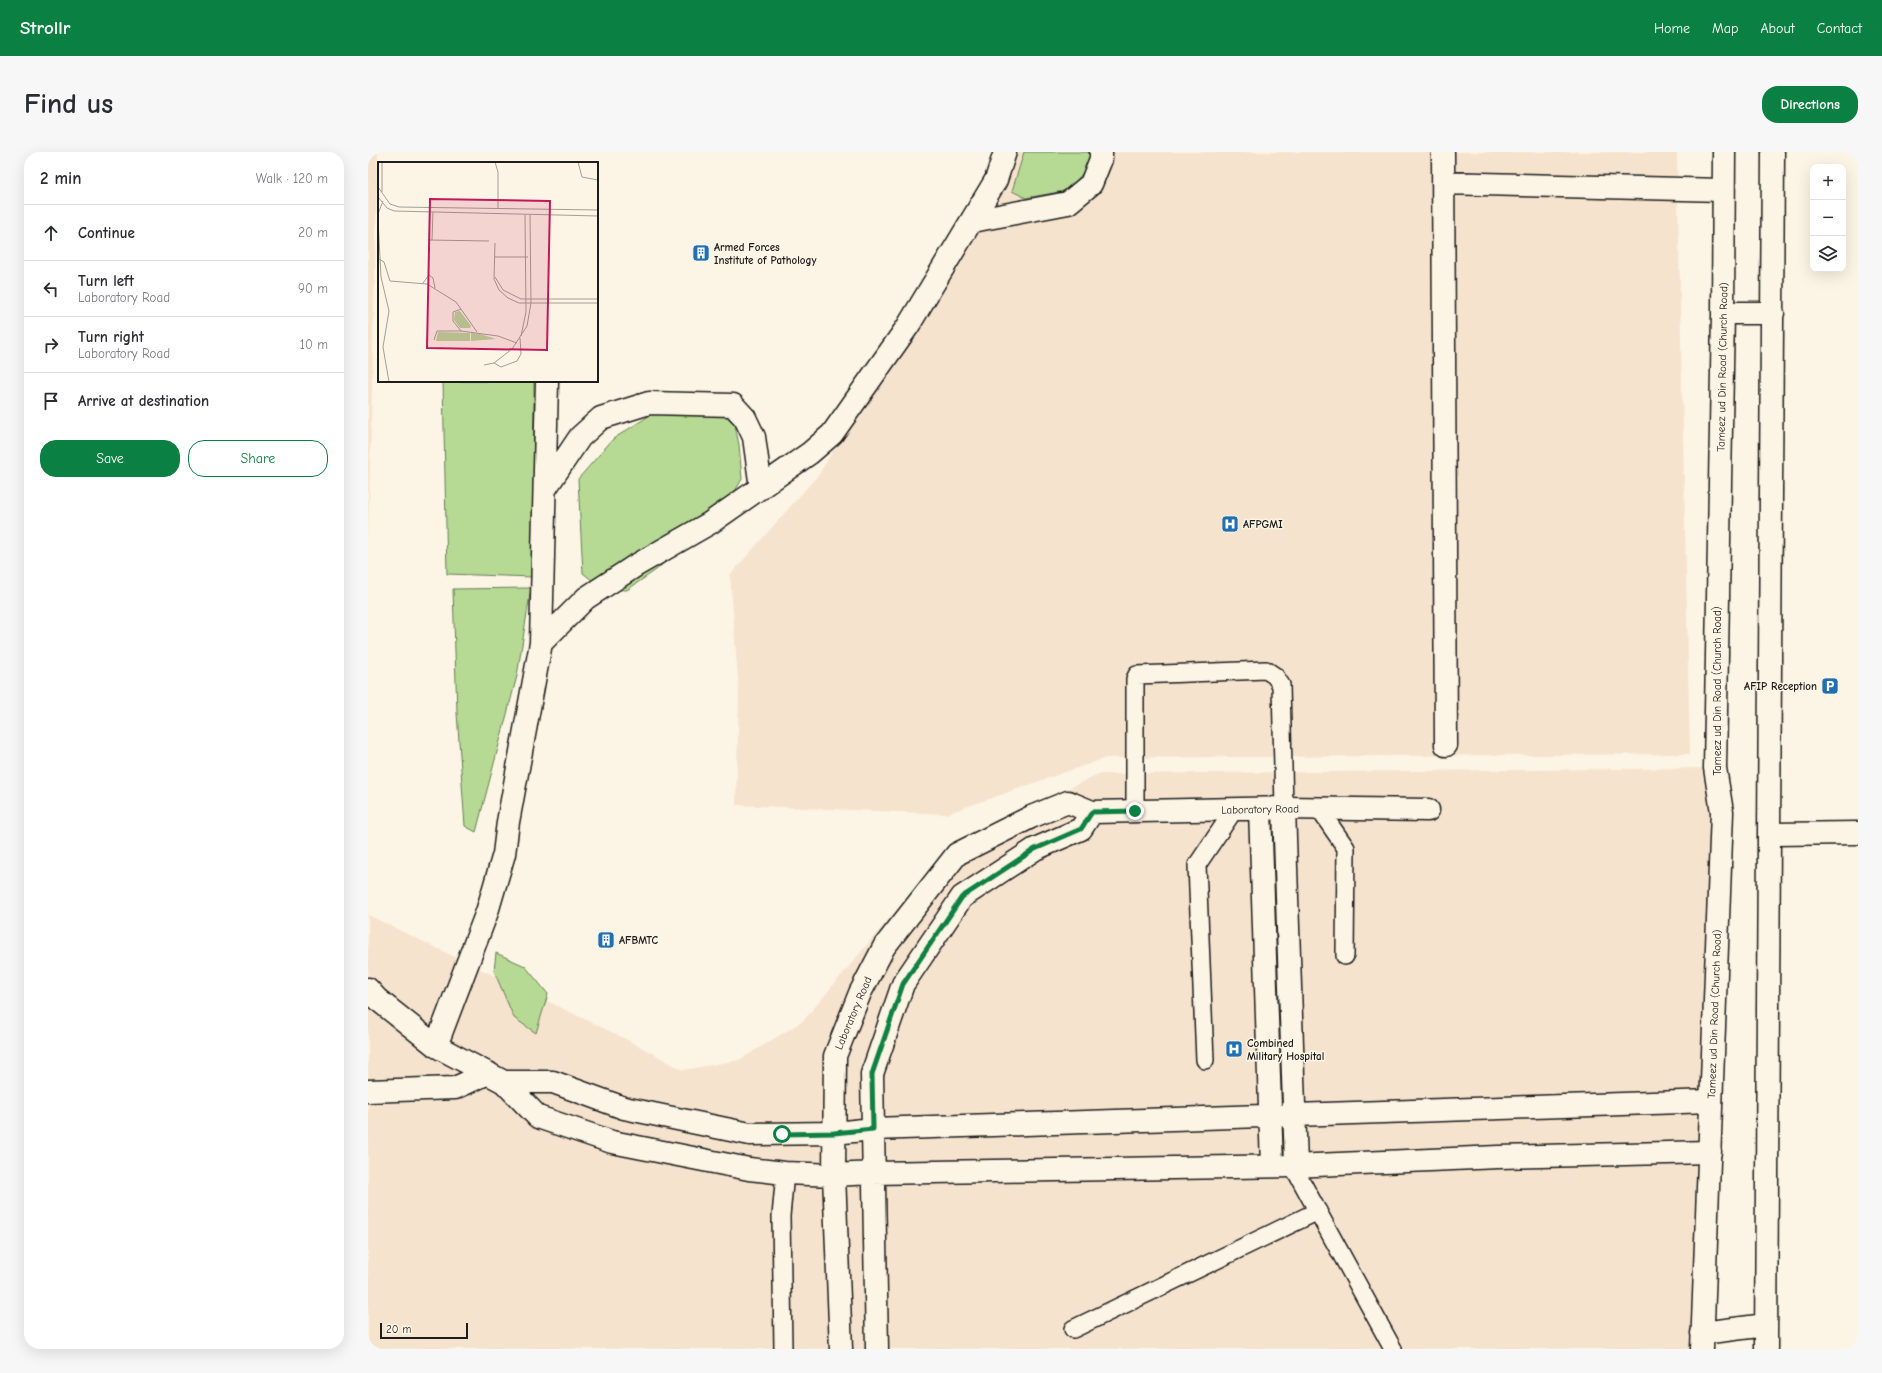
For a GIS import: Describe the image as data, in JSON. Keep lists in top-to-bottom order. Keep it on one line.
{"streets":{"street":["Tameez ud Din Road (Church Road)","Laboratory Road"]},"places":{"building":["Armed Forces Institute of Pathology","AFBMTC"],"hospital":["AFPGMI","Combined Military Hospital"],"parking":["AFIP Reception"]},"scale_bar":"20 m","page":{"header":"Strollr","nav":["Home","Map","About","Contact"],"buttons":["Directions",["Save","Share"]],"title":"Find us","heading":["2 min","Walk · 120 m"],"map_buttons":["+","−"],"list":[["Continue","20 m"],["Turn left","Laboratory Road","90 m"],["Turn right","Laboratory Road","10 m"],"Arrive at destination"],"scale":"20 m"}}
